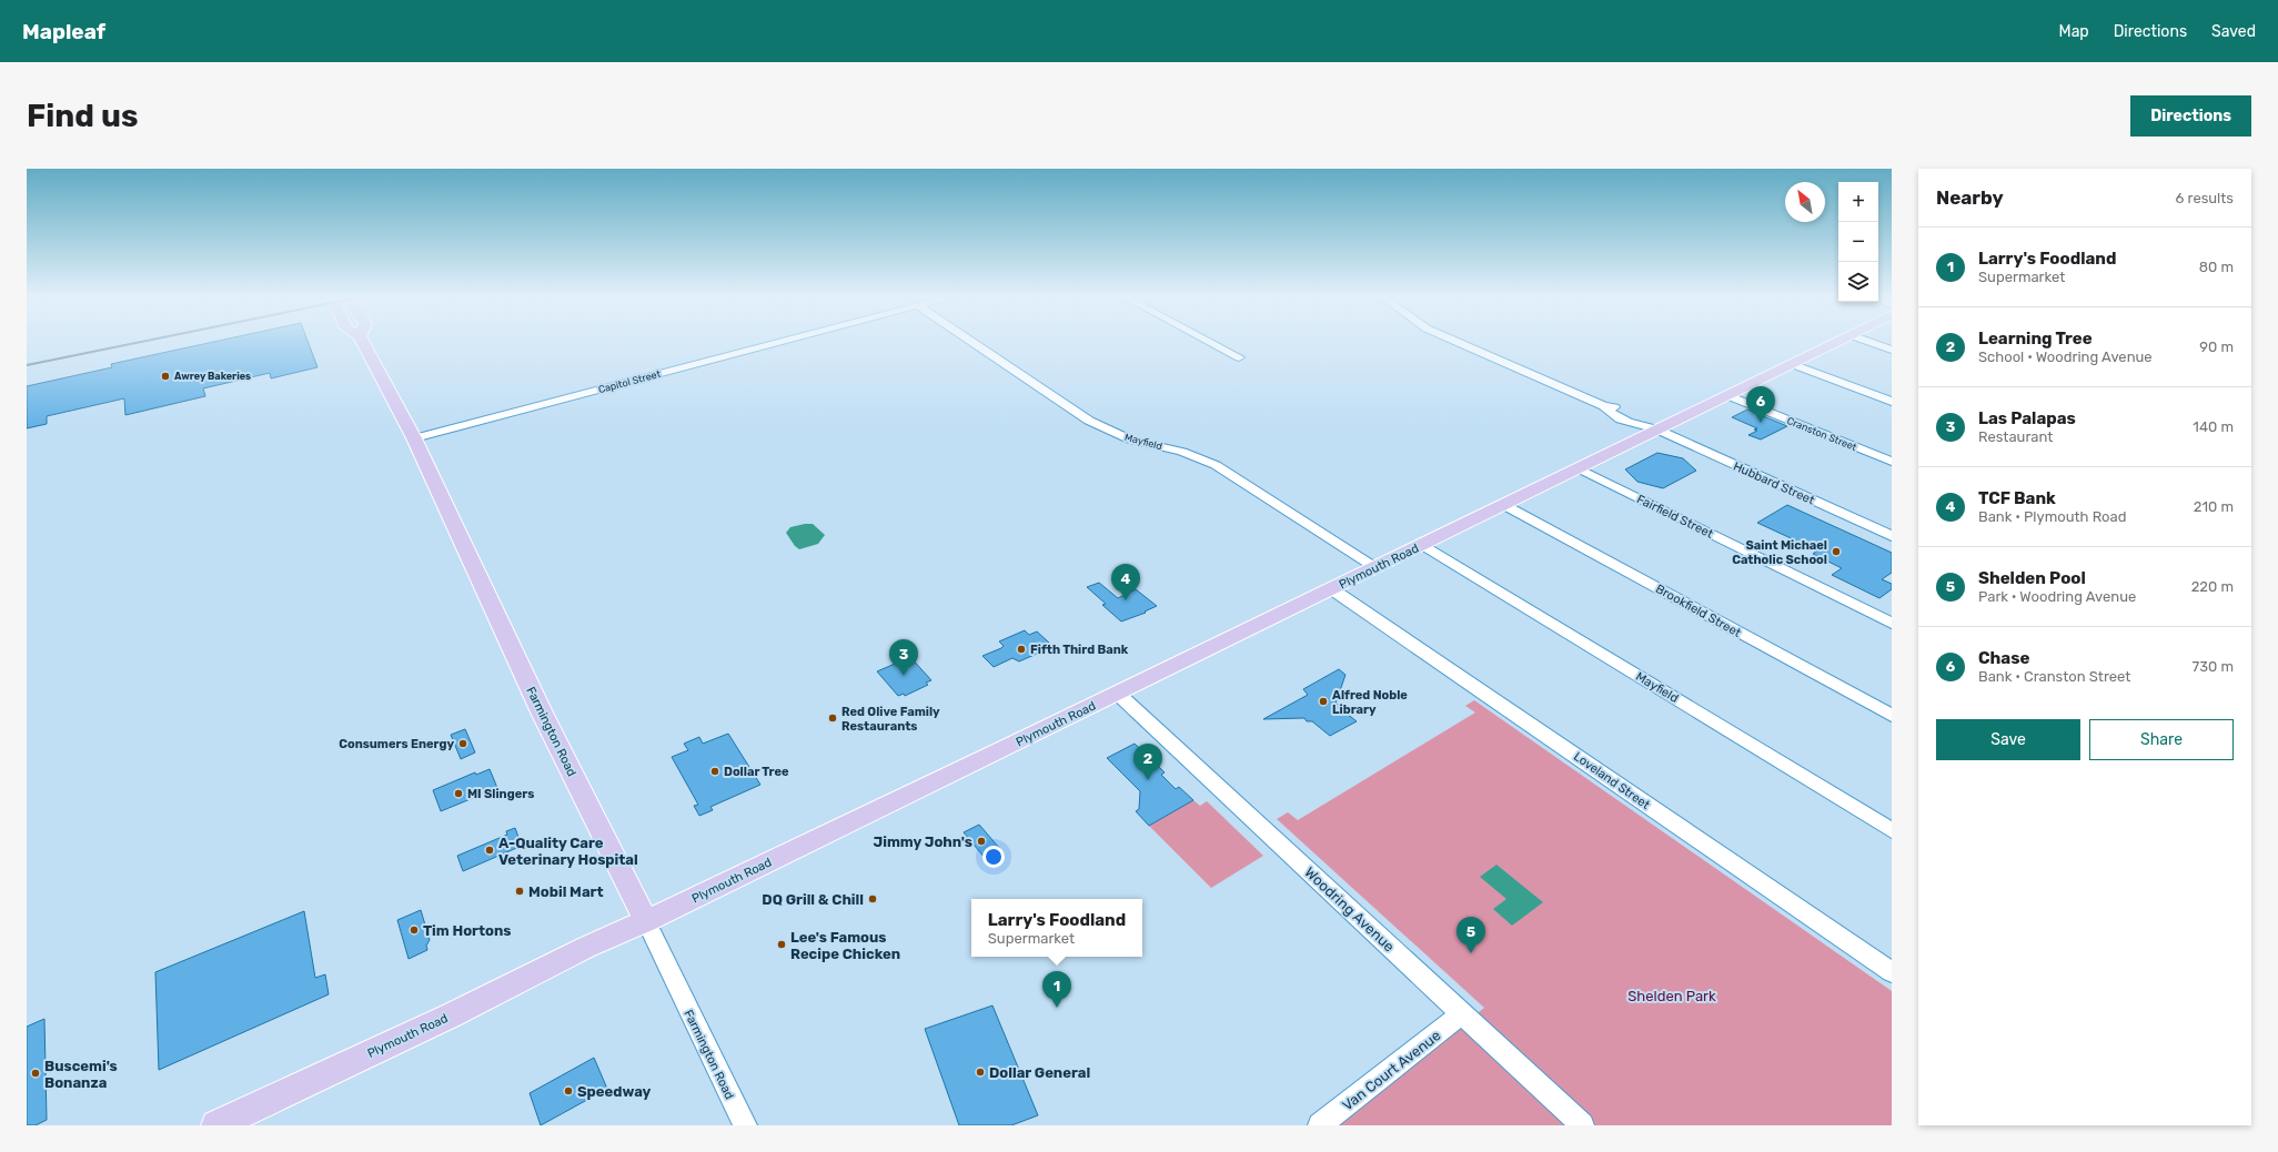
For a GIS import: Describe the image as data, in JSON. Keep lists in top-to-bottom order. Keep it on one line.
{"streets":{"main road":["Plymouth Road","Farmington Road"],"street":["Capitol Street","Cranston Street","Mayfield","Hubbard Street","Fairfield Street","Brookfield Street","Loveland Street","Woodring Avenue","Van Court Avenue"]},"crossings":[["Capitol Street","Farmington Road"],["Cranston Street","Plymouth Road"],["Mayfield","Plymouth Road"],["Hubbard Street","Plymouth Road"],["Fairfield Street","Plymouth Road"],["Plymouth Road","Brookfield Street"],["Plymouth Road","Farmington Road"],["Plymouth Road","Loveland Street"],["Plymouth Road","Woodring Avenue"],["Woodring Avenue","Van Court Avenue"]],"parks":["Shelden Park"],"places":["Awrey Bakeries","Saint Michael Catholic School","Fifth Third Bank","Alfred Noble Library","Red Olive Family Restaurants","Consumers Energy","Dollar Tree","MI Slingers","Jimmy John's","A-Quality Care Veterinary Hospital","Mobil Mart","DQ Grill & Chill","Tim Hortons","Lee's Famous Recipe Chicken","Dollar General","Buscemi's Bonanza","Speedway"],"north":"top left","page":{"header":"Mapleaf","nav":["Map","Directions","Saved"],"buttons":["Directions",["Save","Share"]],"title":"Find us","heading":["Nearby","6 results"],"map_buttons":["+","−"],"list":[{"mark":"1","name":"Larry's Foodland","note":"Supermarket","value":"80 m"},{"mark":"2","name":"Learning Tree","note":"School · Woodring Avenue","value":"90 m"},{"mark":"3","name":"Las Palapas","note":"Restaurant","value":"140 m"},{"mark":"4","name":"TCF Bank","note":"Bank · Plymouth Road","value":"210 m"},{"mark":"5","name":"Shelden Pool","note":"Park · Woodring Avenue","value":"220 m"},{"mark":"6","name":"Chase","note":"Bank · Cranston Street","value":"730 m"}],"pins":["6","4","3","2","5","1"],"popup":["Larry's Foodland","Supermarket"]}}
